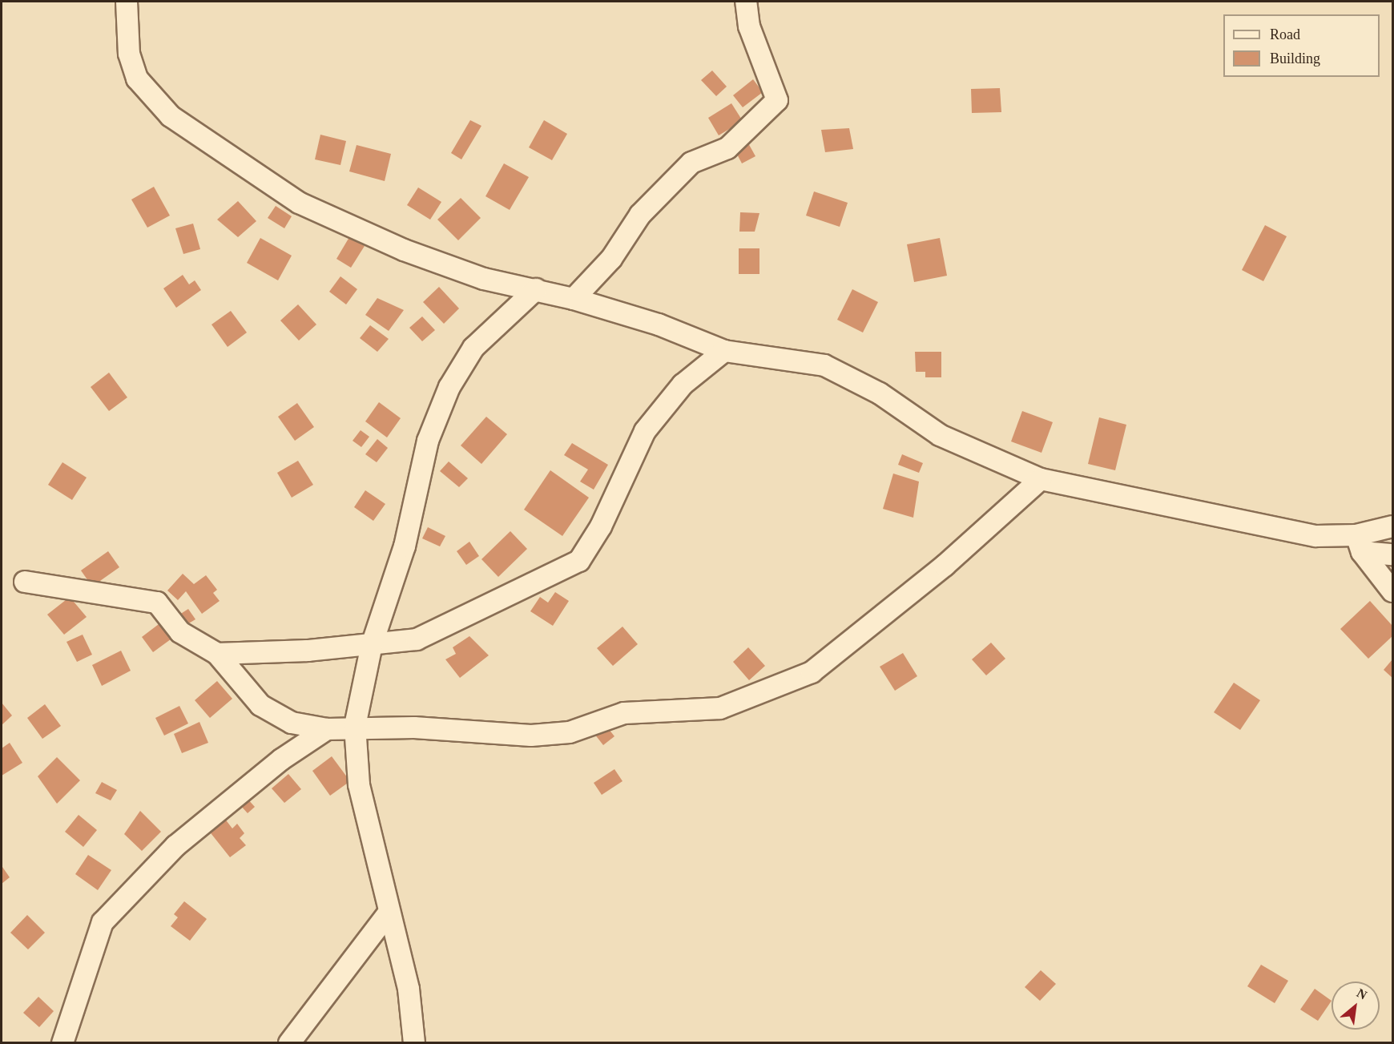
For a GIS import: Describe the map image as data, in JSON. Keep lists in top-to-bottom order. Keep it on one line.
{"legend":["Road","Building"],"north":"top right"}
